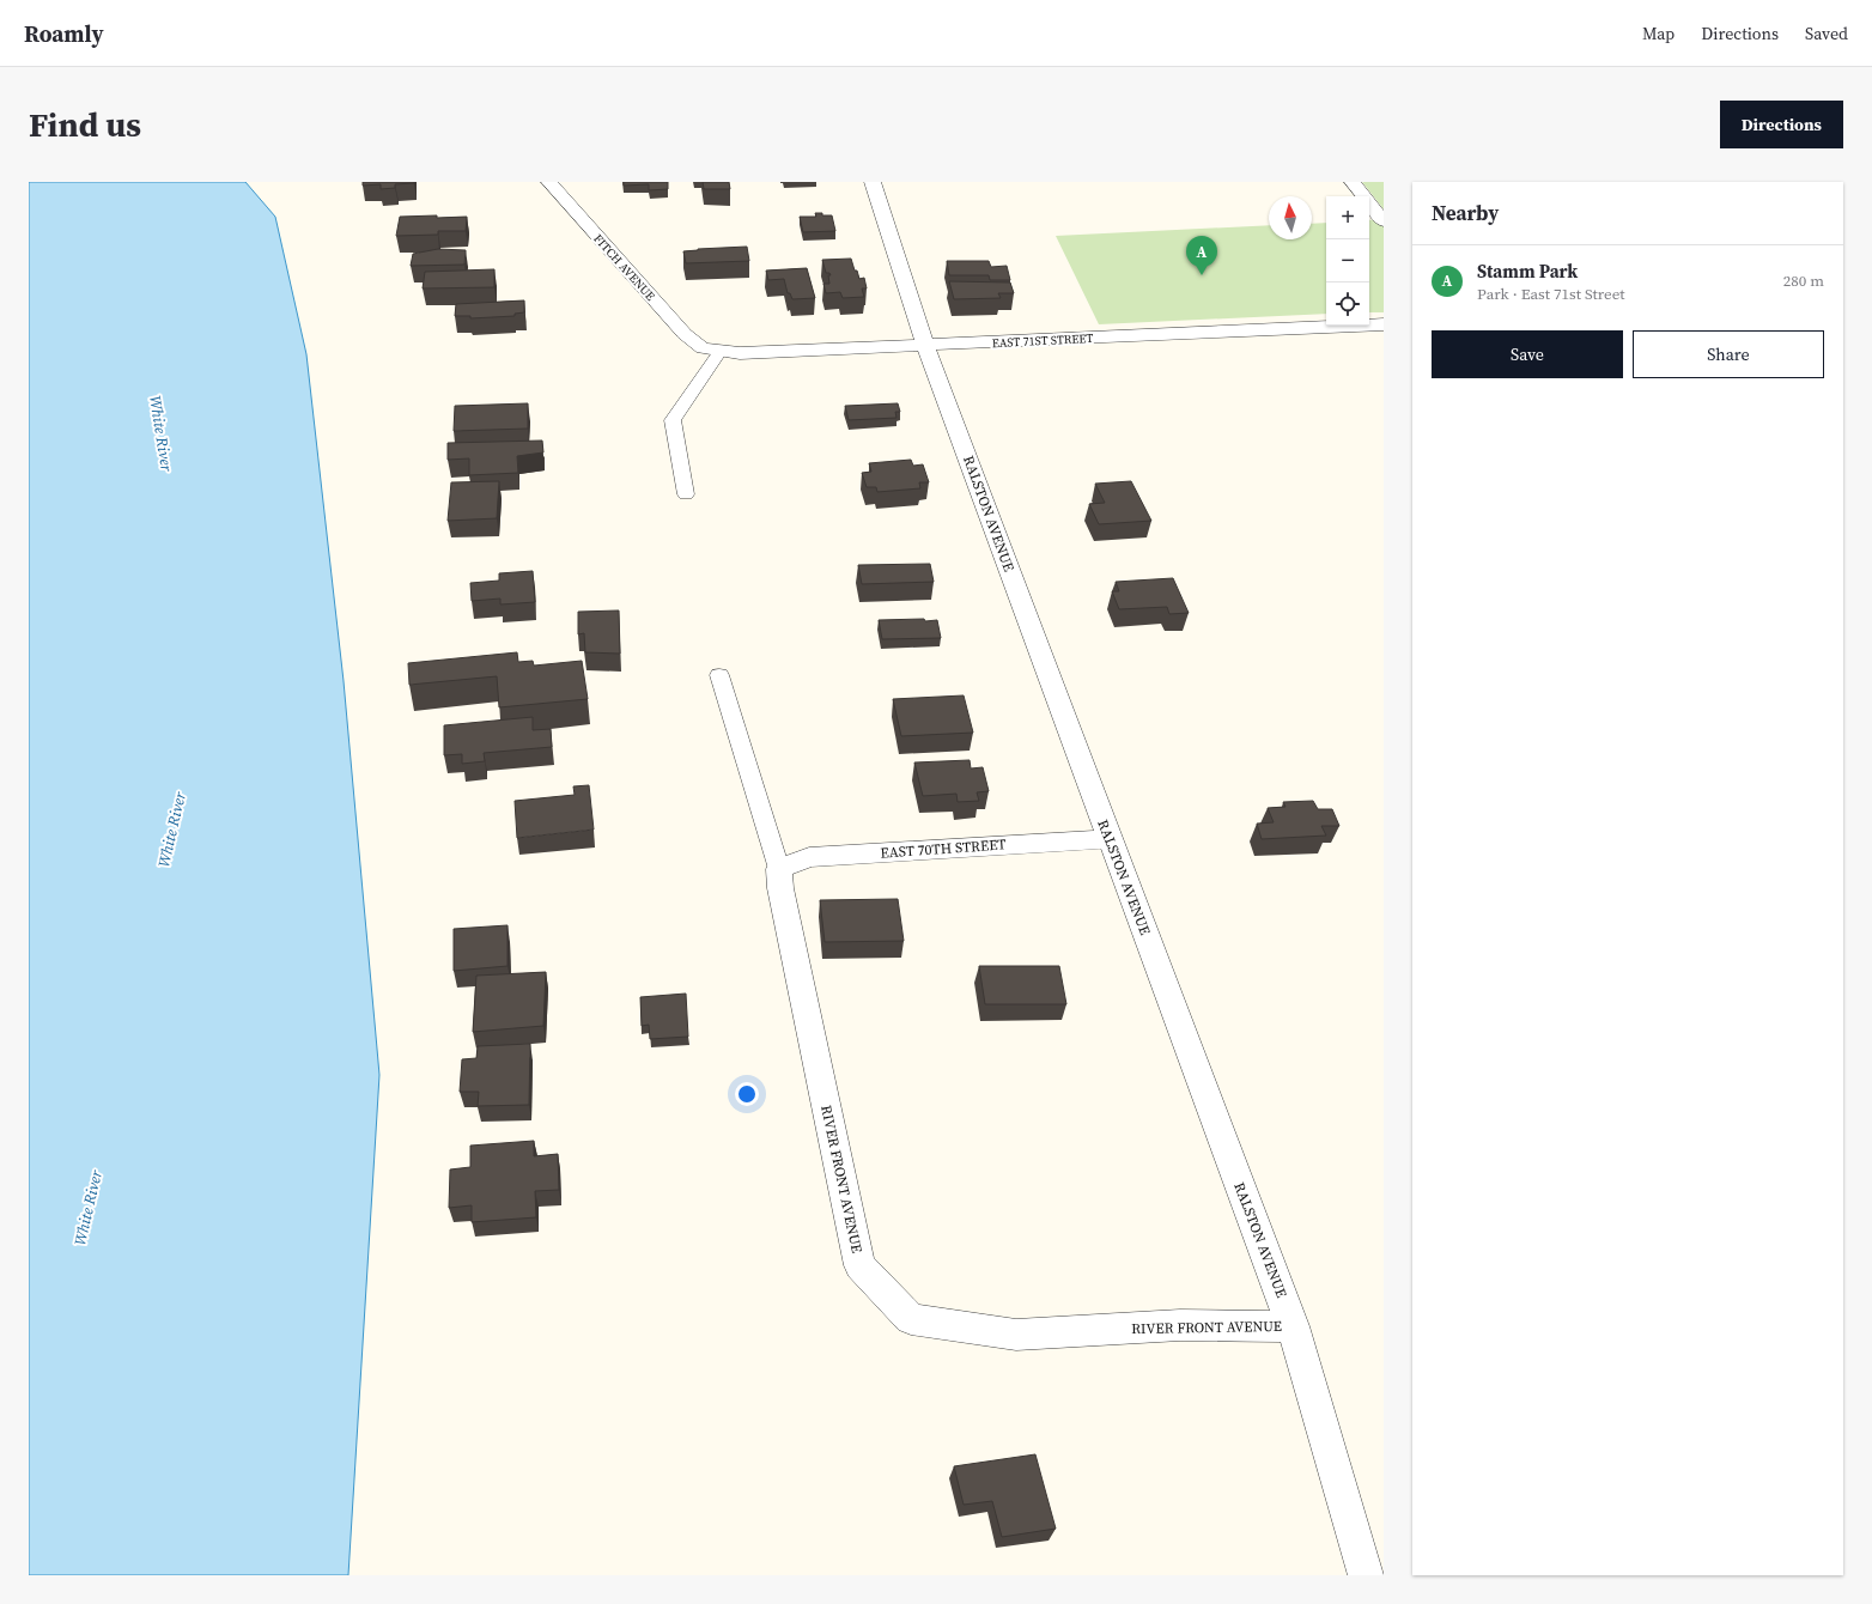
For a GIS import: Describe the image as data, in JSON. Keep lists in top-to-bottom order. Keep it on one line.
{"streets":{"street":["FITCH AVENUE","EAST 71ST STREET","RALSTON AVENUE","EAST 70TH STREET","RIVER FRONT AVENUE"]},"crossings":[["FITCH AVENUE","EAST 71ST STREET"],["EAST 71ST STREET","RALSTON AVENUE"],["RALSTON AVENUE","EAST 70TH STREET"],["RALSTON AVENUE","RIVER FRONT AVENUE"],["EAST 70TH STREET","RIVER FRONT AVENUE"]],"water":["White River"],"north":"top","page":{"header":"Roamly","nav":["Map","Directions","Saved"],"buttons":["Directions",["Save","Share"]],"title":"Find us","heading":"Nearby","map_buttons":["+","−"],"pins":"A","list":[{"mark":"A","name":"Stamm Park","note":"Park · East 71st Street","value":"280 m"}]}}
